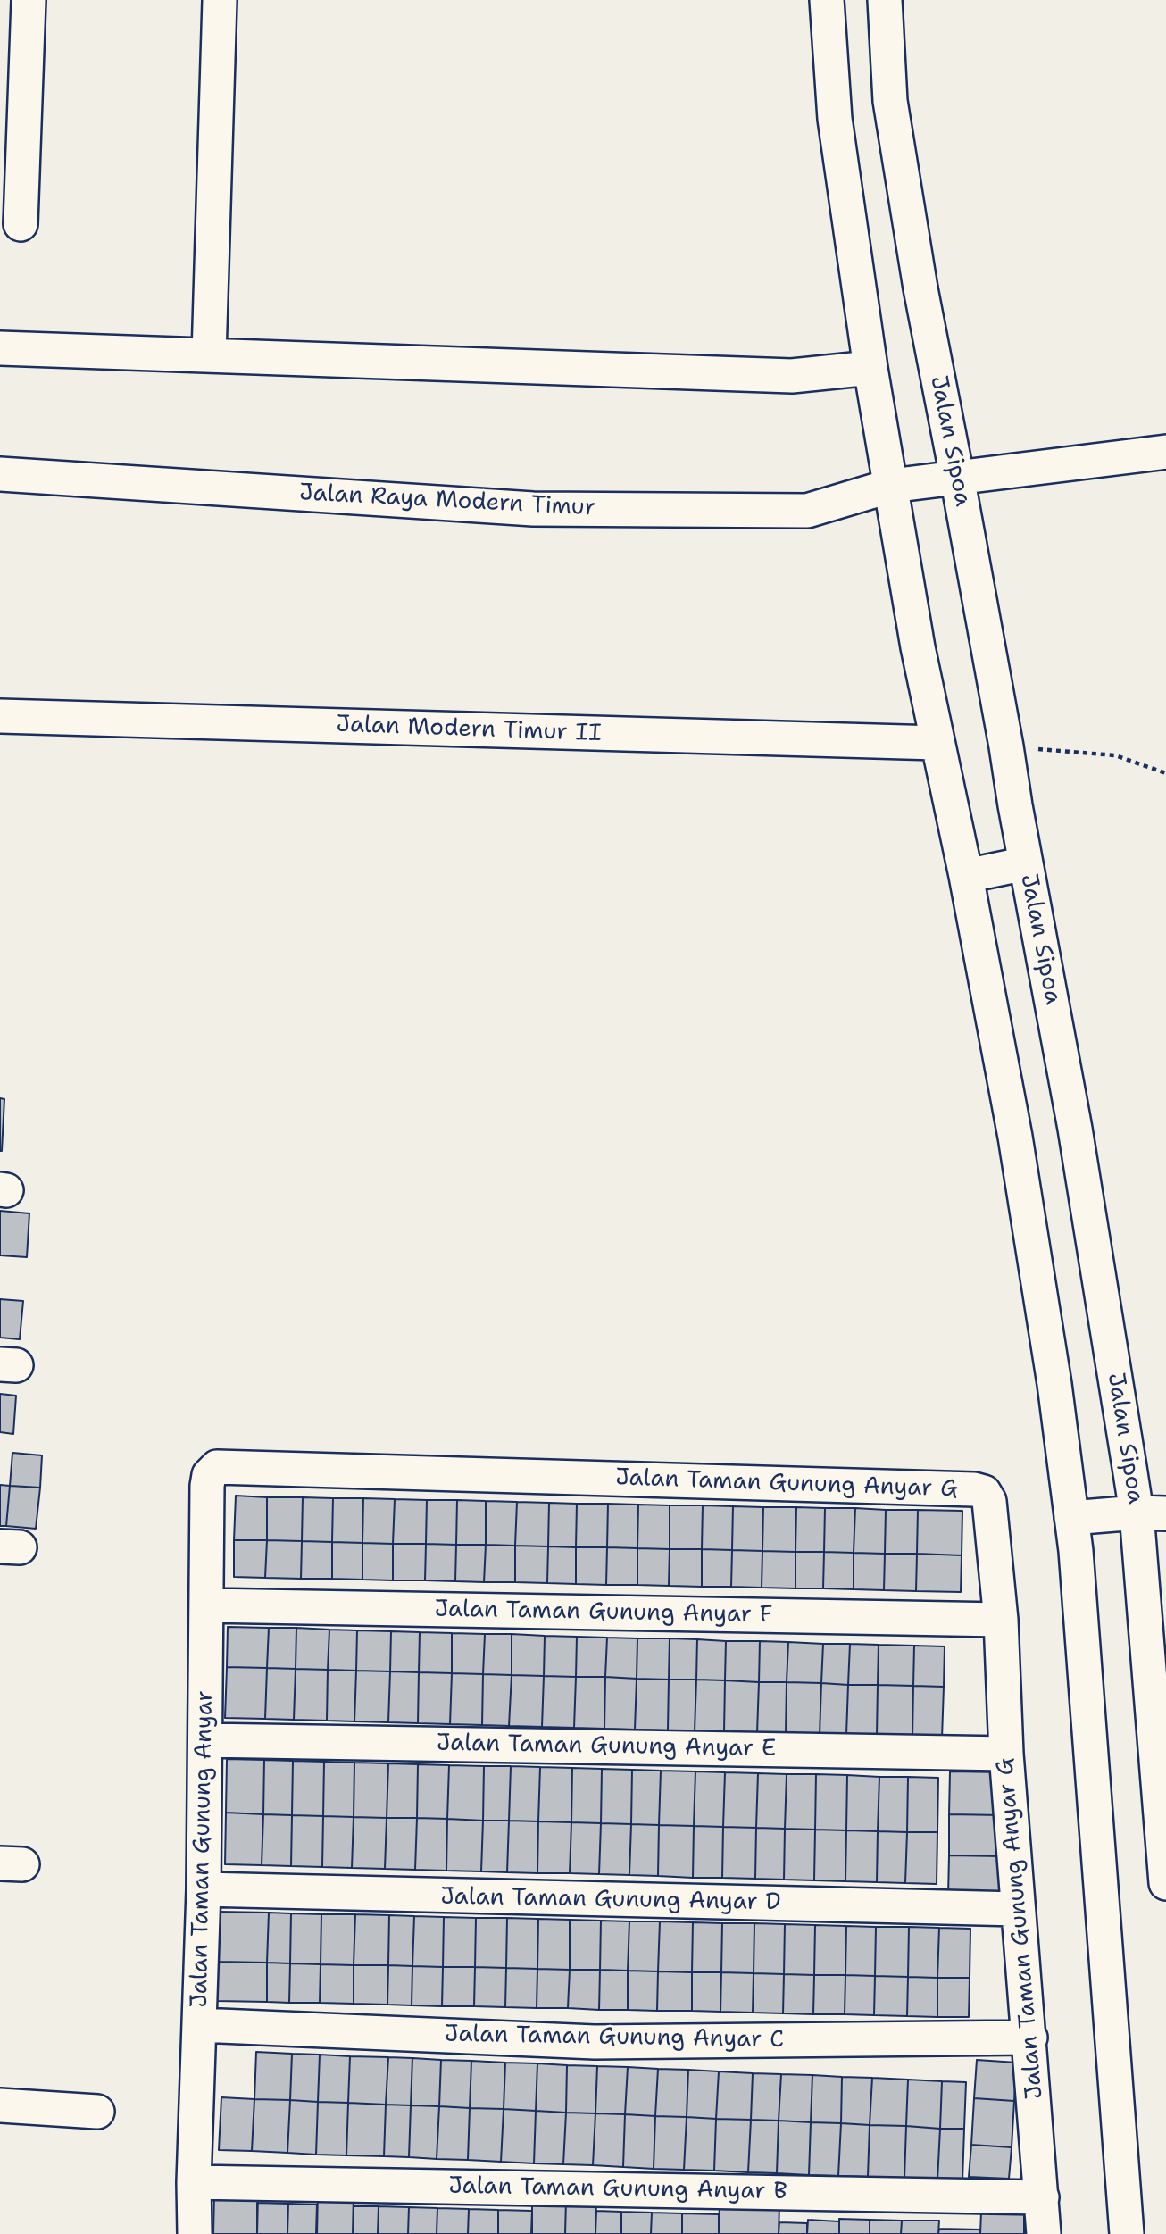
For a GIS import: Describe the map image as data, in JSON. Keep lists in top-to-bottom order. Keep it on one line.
{"streets":{"street":["Jalan Sipoa","Jalan Raya Modern Timur","Jalan Modern Timur II","Jalan Taman Gunung Anyar G","Jalan Taman Gunung Anyar F","Jalan Taman Gunung Anyar E","Jalan Taman Gunung Anyar","Jalan Taman Gunung Anyar D","Jalan Taman Gunung Anyar C","Jalan Taman Gunung Anyar B"]},"crossings":[["Jalan Sipoa","Jalan Raya Modern Timur"],["Jalan Taman Gunung Anyar G","Jalan Taman Gunung Anyar F"],["Jalan Taman Gunung Anyar G","Jalan Taman Gunung Anyar E"],["Jalan Taman Gunung Anyar G","Jalan Taman Gunung Anyar"],["Jalan Taman Gunung Anyar G","Jalan Taman Gunung Anyar D"],["Jalan Taman Gunung Anyar G","Jalan Taman Gunung Anyar C"],["Jalan Taman Gunung Anyar G","Jalan Taman Gunung Anyar B"],["Jalan Taman Gunung Anyar F","Jalan Taman Gunung Anyar"],["Jalan Taman Gunung Anyar E","Jalan Taman Gunung Anyar"],["Jalan Taman Gunung Anyar","Jalan Taman Gunung Anyar D"],["Jalan Taman Gunung Anyar","Jalan Taman Gunung Anyar C"],["Jalan Taman Gunung Anyar","Jalan Taman Gunung Anyar B"]]}
